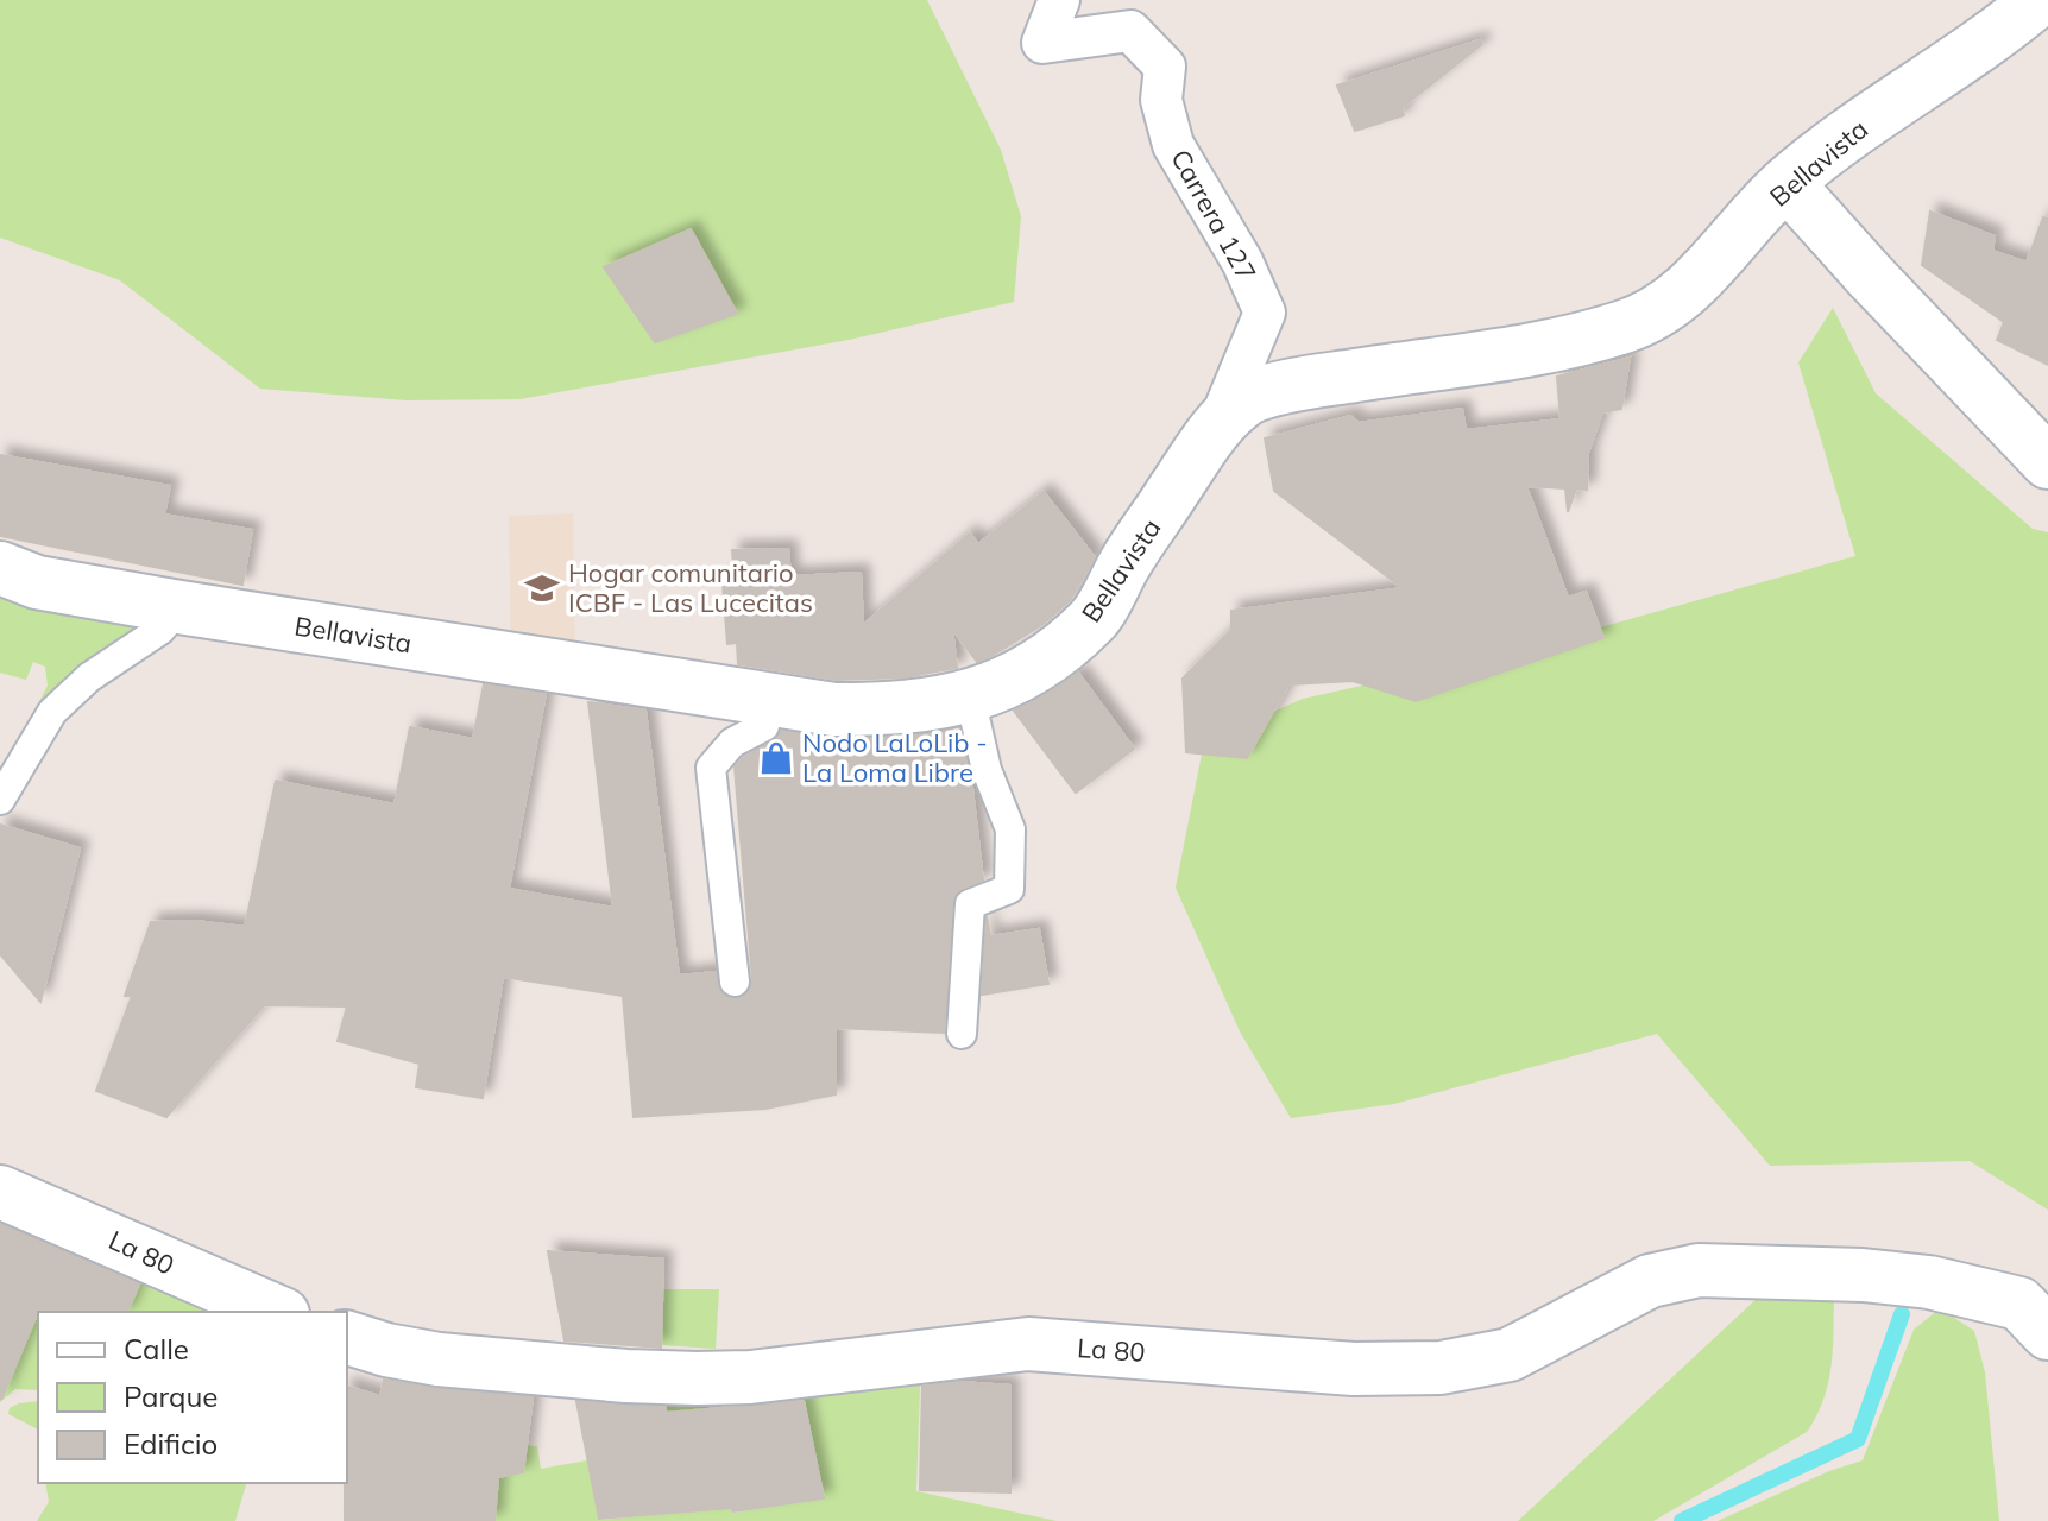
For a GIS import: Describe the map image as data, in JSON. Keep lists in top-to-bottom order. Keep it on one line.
{"streets":{"street":["Bellavista","Carrera 127","La 80"]},"crossings":[["Bellavista","Carrera 127"]],"places":{"school or university":["Hogar comunitario ICBF - Las Lucecitas"],"shop":["Nodo LaLoLib - La Loma Libre"]},"legend":["Calle","Parque","Edificio"]}
